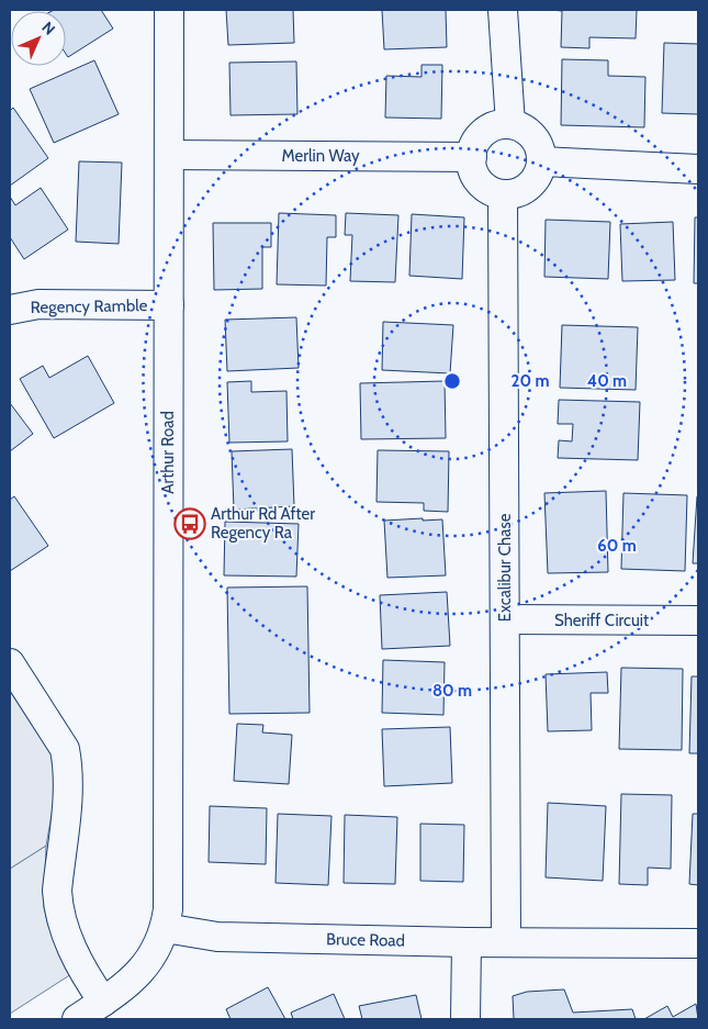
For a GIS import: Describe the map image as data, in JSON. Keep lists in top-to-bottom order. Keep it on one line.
{"streets":{"street":["Merlin Way","Regency Ramble","Arthur Road","Excalibur Chase","Sheriff Circuit","Bruce Road"]},"crossings":[["Merlin Way","Arthur Road"],["Merlin Way","Excalibur Chase"],["Regency Ramble","Arthur Road"],["Arthur Road","Bruce Road"],["Excalibur Chase","Sheriff Circuit"],["Excalibur Chase","Bruce Road"]],"places":{"bus stop":["Arthur Rd After Regency Ra"]},"north":"top right","rings":["20 m","40 m","60 m","80 m"]}
